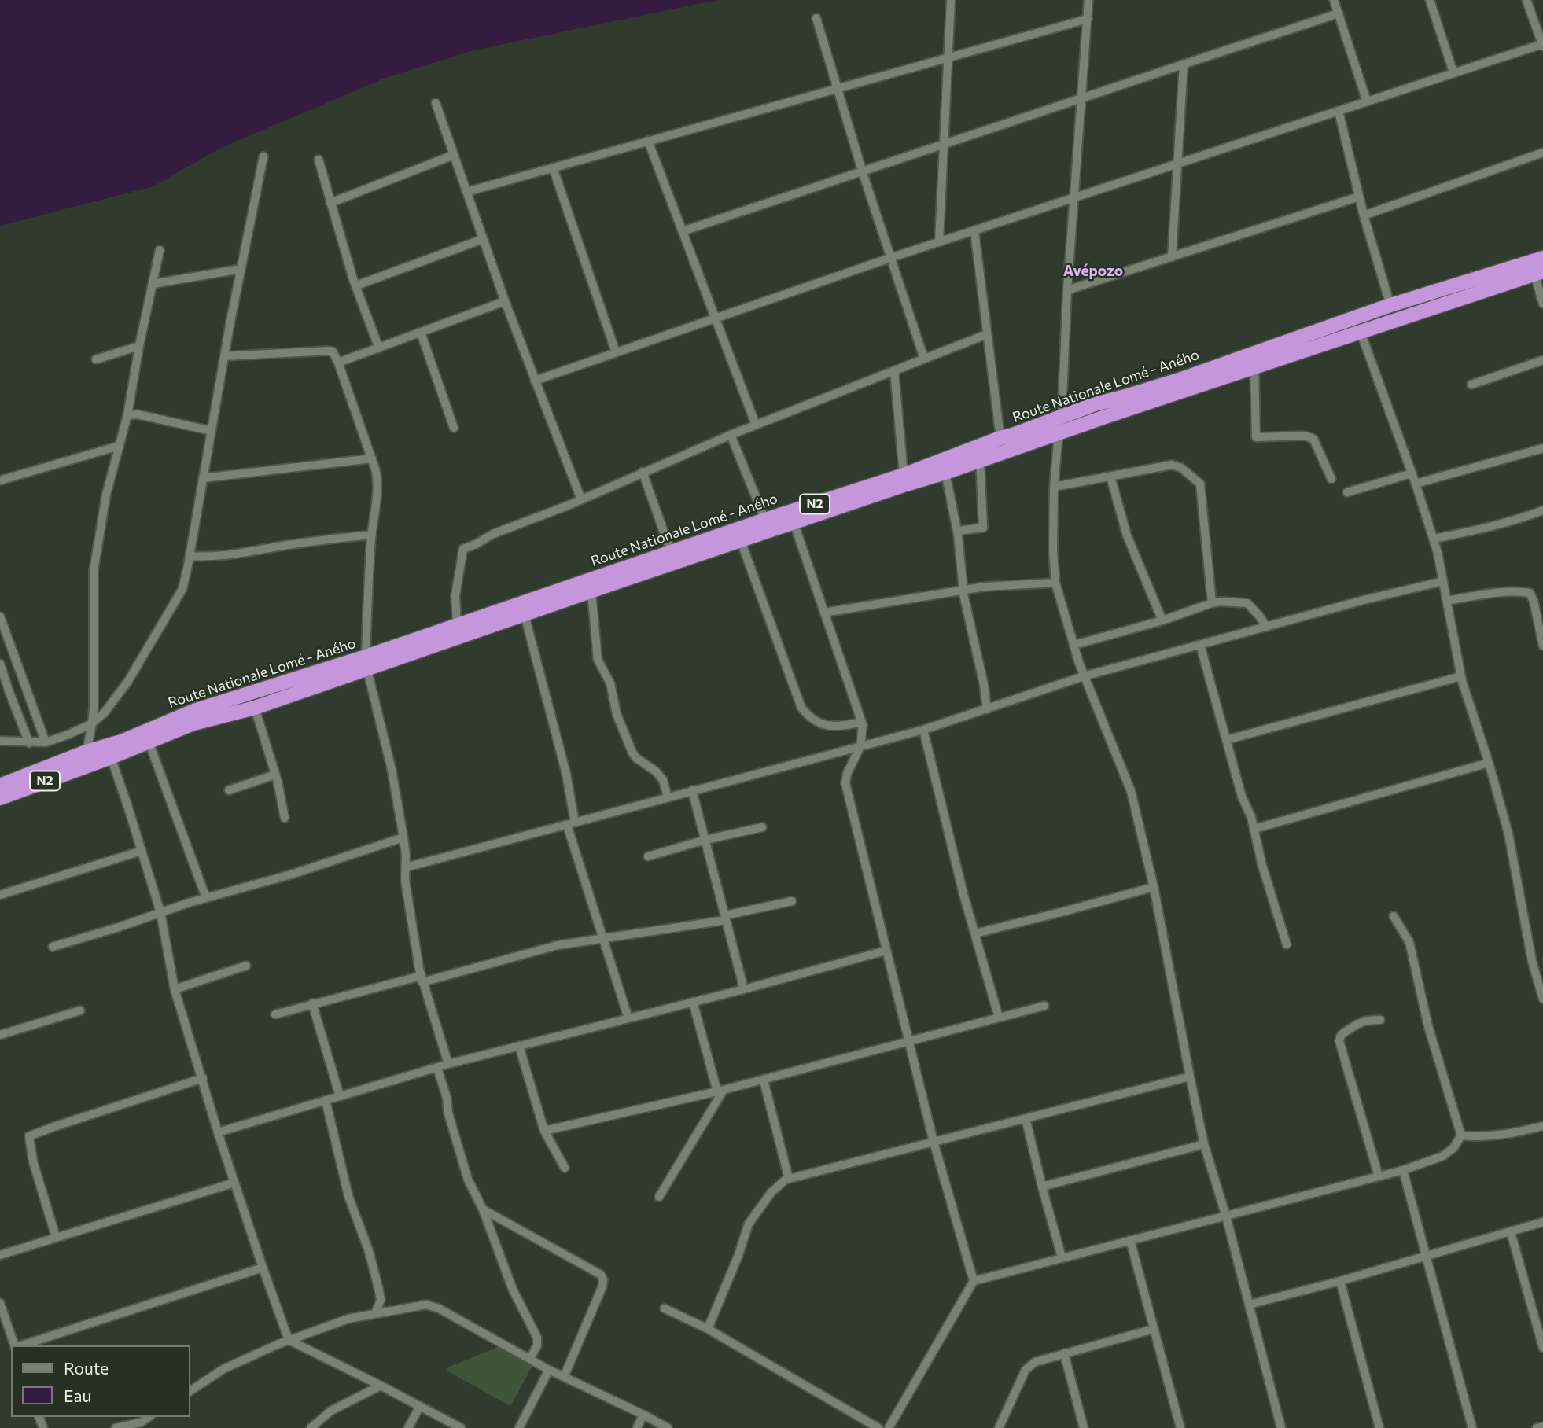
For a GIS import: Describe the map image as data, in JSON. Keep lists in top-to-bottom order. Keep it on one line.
{"streets":{"highway":["Route Nationale Lomé - Aného","N2"]},"crossings":[["Route Nationale Lomé - Aného","N2"]],"districts":["Avépozo"],"legend":["Route","Eau"]}
